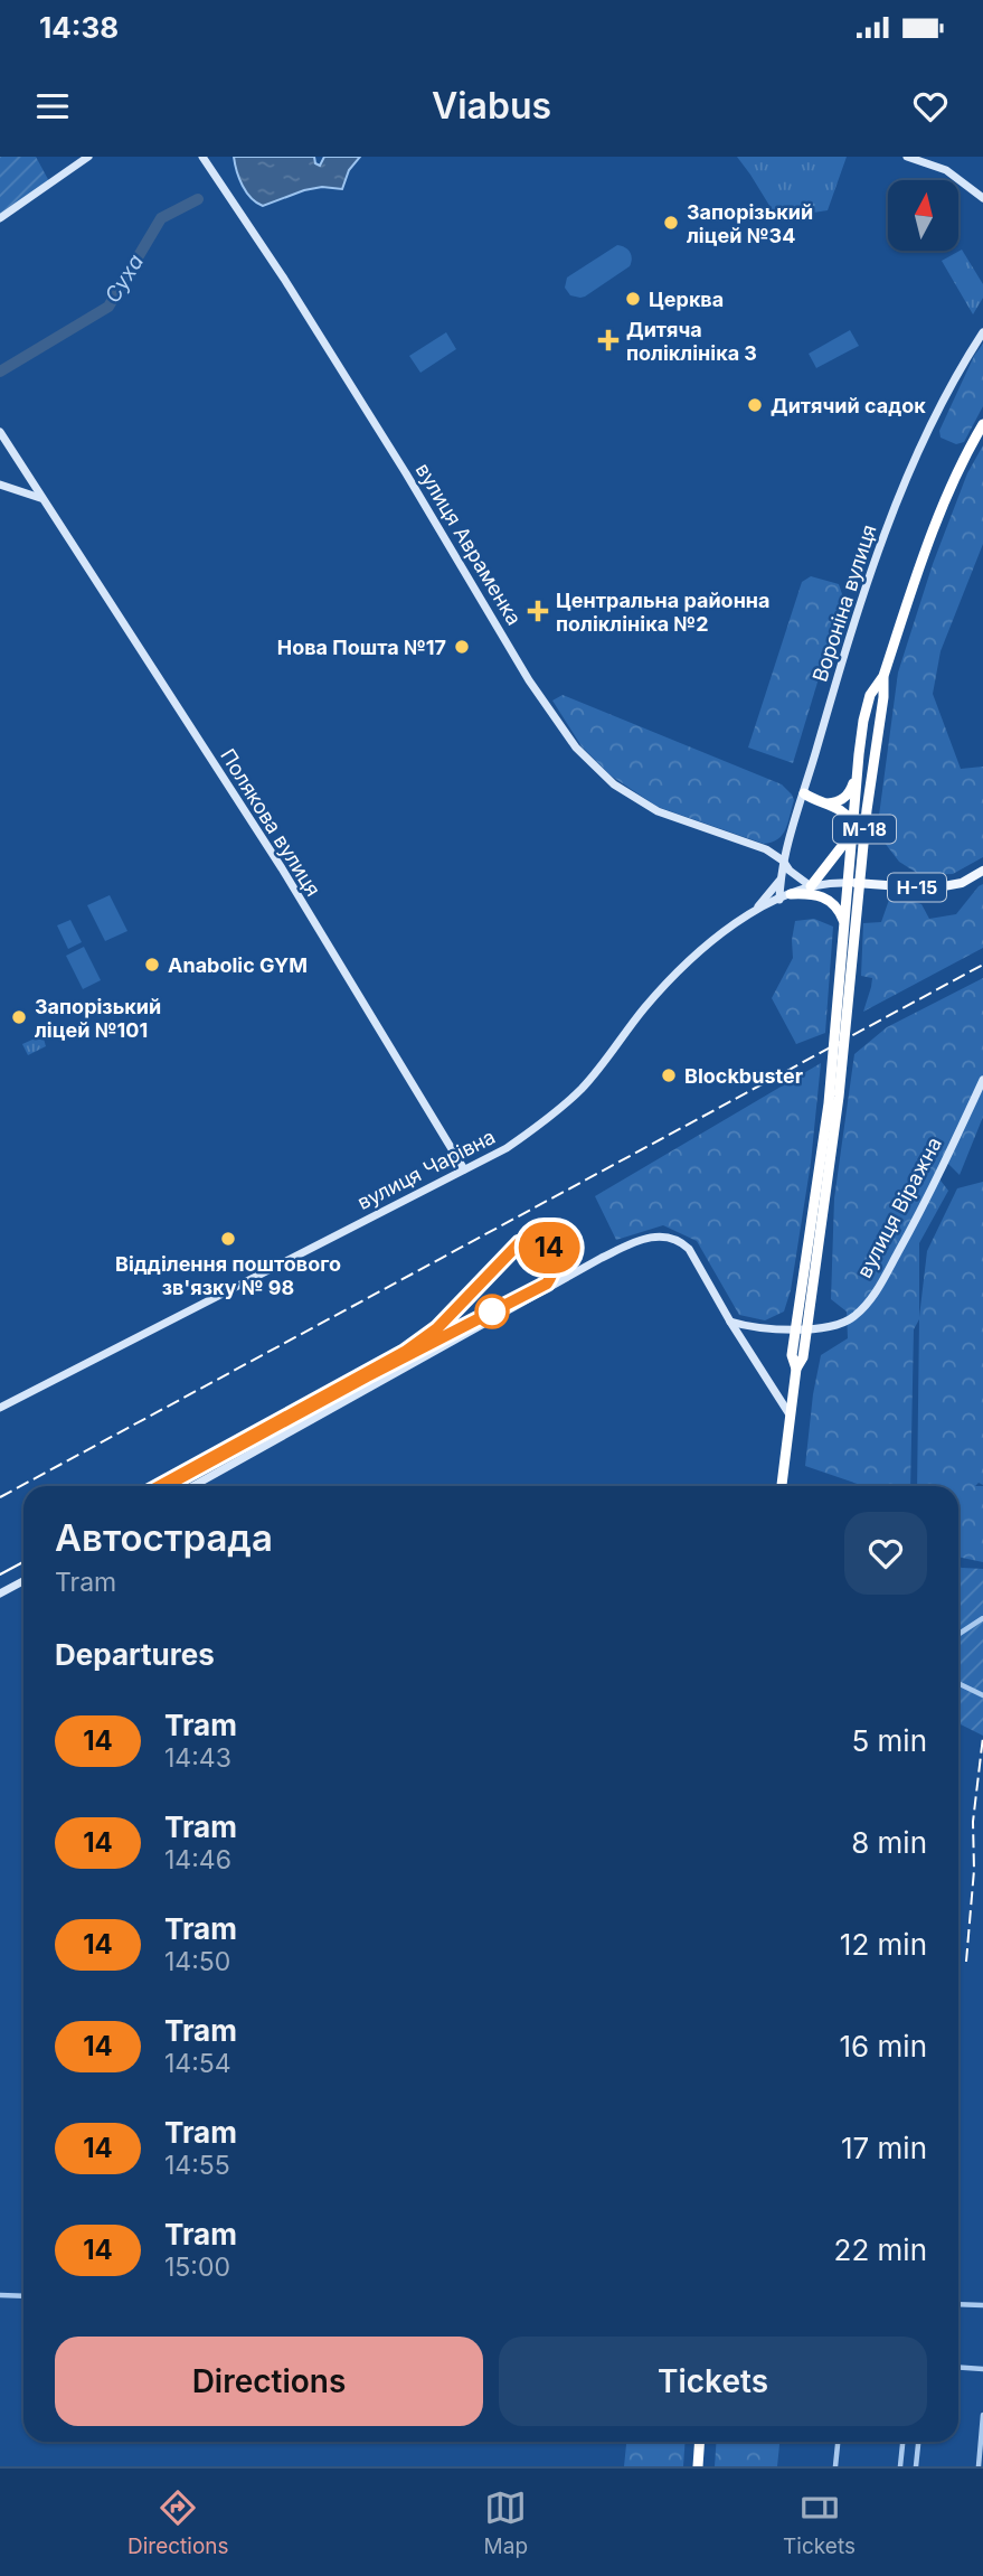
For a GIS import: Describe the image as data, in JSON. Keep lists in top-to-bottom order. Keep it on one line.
{"streets":{"highway":["М-18"],"main road":["Н-15"],"street":["вулиця Авраменка","Вороніна вулиця","Полякова вулиця","вулиця Чарівна","вулиця Віражна"]},"crossings":[["вулиця Авраменка","Вороніна вулиця"],["вулиця Авраменка","вулиця Чарівна"],["Вороніна вулиця","вулиця Чарівна"],["Полякова вулиця","вулиця Чарівна"],["М-18","Н-15"],["М-18","вулиця Чарівна"],["М-18","вулиця Віражна"],["Н-15","вулиця Чарівна"]],"water":["Суха"],"places":{"other":["Запорізький ліцей №34","Церква","Дитячий садок","Нова Пошта №17","Anabolic GYM","Запорізький ліцей №101","Blockbuster","Відділення поштового зв'язку № 98"],"health":["Дитяча поліклініка 3","Центральна районна поліклініка №2"]},"lines":["tram line 14"],"north":"top","page":{"status":"14:38","header":"Viabus","on_map":"14","heading":[["Автострада","Tram"],"Departures"],"list":[{"mark":"14","name":"Tram","note":"14:43","value":"5 min"},{"mark":"14","name":"Tram","note":"14:46","value":"8 min"},{"mark":"14","name":"Tram","note":"14:50","value":"12 min"},{"mark":"14","name":"Tram","note":"14:54","value":"16 min"},{"mark":"14","name":"Tram","note":"14:55","value":"17 min"},{"mark":"14","name":"Tram","note":"15:00","value":"22 min"}],"buttons":["Directions","Tickets"],"tabs":["Directions","Map","Tickets"]}}
